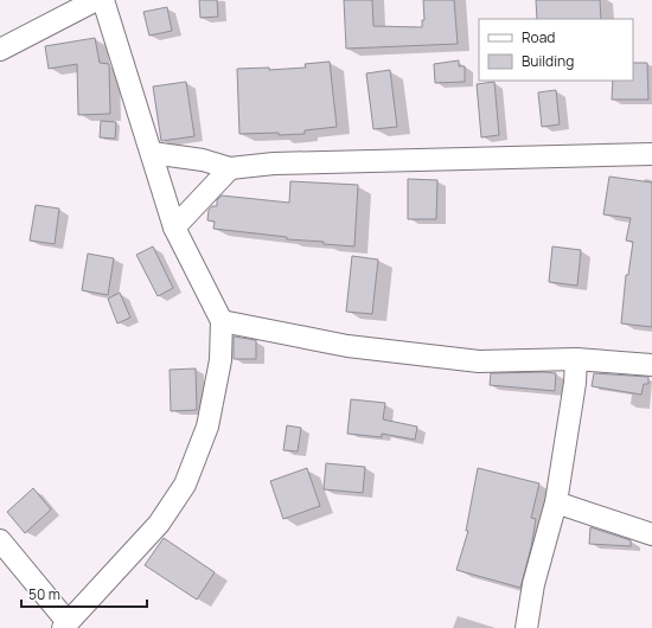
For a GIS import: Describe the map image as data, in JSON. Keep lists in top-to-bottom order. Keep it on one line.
{"legend":["Road","Building"],"scale_bar":"50 m"}
